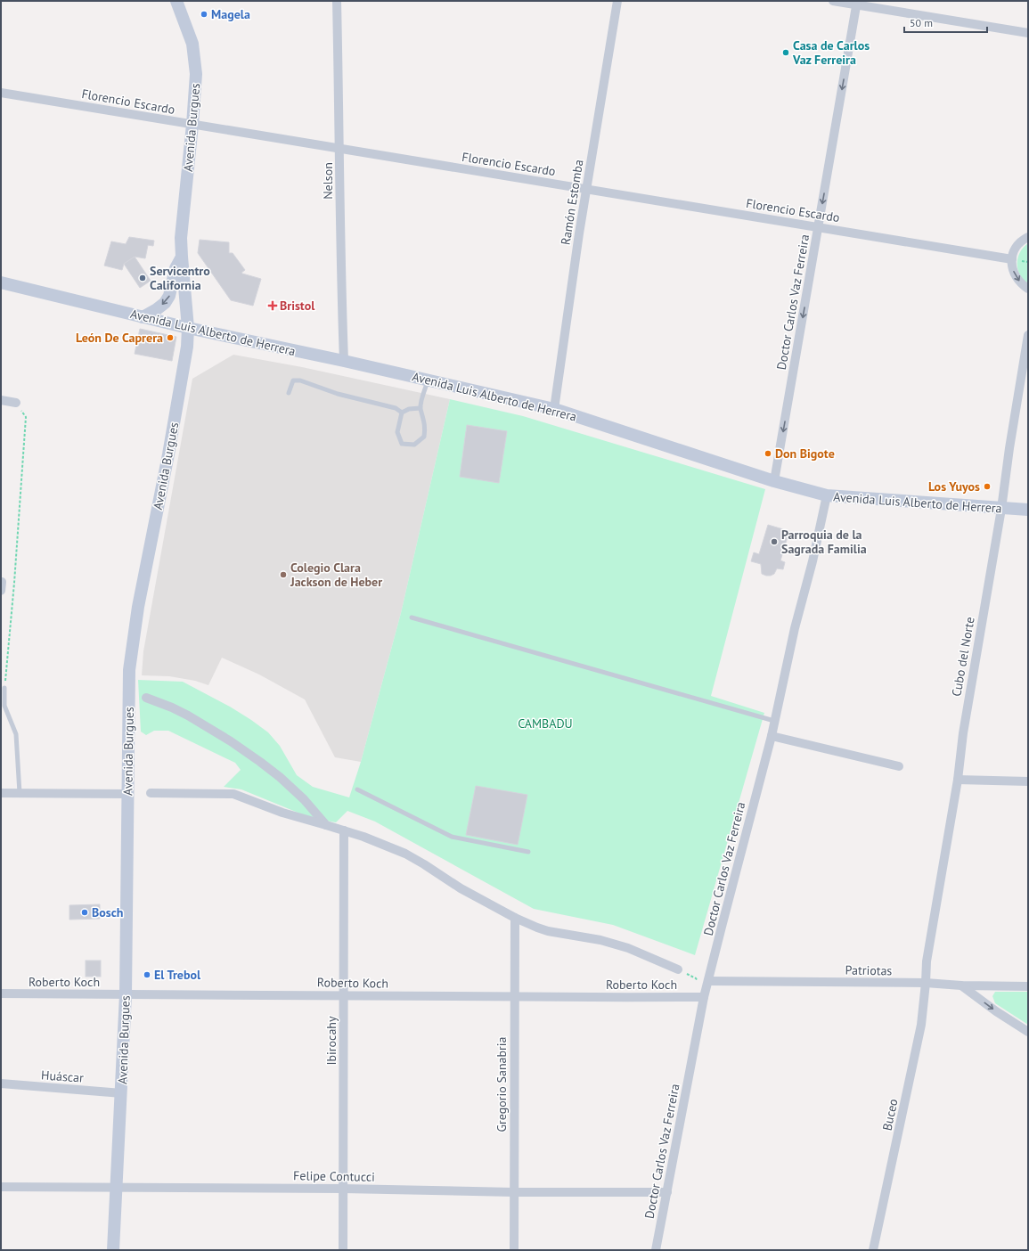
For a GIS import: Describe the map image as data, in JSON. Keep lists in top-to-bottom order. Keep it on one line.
{"streets":{"street":["Florencio Escardo","Avenida Burgues","Nelson","Ramón Estomba","Doctor Carlos Vaz Ferreira","Avenida Luis Alberto de Herrera","Cubo del Norte","Patriotas","Roberto Koch","Ibirocahy","Huáscar","Gregorio Sanabria","Buceo","Felipe Contucci"]},"crossings":[["Florencio Escardo","Avenida Burgues"],["Florencio Escardo","Nelson"],["Florencio Escardo","Ramón Estomba"],["Florencio Escardo","Doctor Carlos Vaz Ferreira"],["Avenida Burgues","Avenida Luis Alberto de Herrera"],["Avenida Burgues","Roberto Koch"],["Avenida Burgues","Huáscar"],["Avenida Burgues","Felipe Contucci"],["Nelson","Avenida Luis Alberto de Herrera"],["Ramón Estomba","Avenida Luis Alberto de Herrera"],["Doctor Carlos Vaz Ferreira","Avenida Luis Alberto de Herrera"],["Doctor Carlos Vaz Ferreira","Patriotas"],["Doctor Carlos Vaz Ferreira","Roberto Koch"],["Doctor Carlos Vaz Ferreira","Felipe Contucci"],["Avenida Luis Alberto de Herrera","Cubo del Norte"],["Cubo del Norte","Patriotas"],["Cubo del Norte","Buceo"],["Patriotas","Buceo"],["Roberto Koch","Ibirocahy"],["Roberto Koch","Gregorio Sanabria"],["Ibirocahy","Felipe Contucci"],["Gregorio Sanabria","Felipe Contucci"]],"one_way":["Doctor Carlos Vaz Ferreira"],"parks":["CAMBADU"],"places":{"other":["Magela","Casa de Carlos Vaz Ferreira","Servicentro California","León De Caprera","Don Bigote","Los Yuyos","Parroquia de la Sagrada Familia","Colegio Clara Jackson de Heber","Bosch","El Trebol"],"health":["Bristol"]},"scale_bar":"50 m"}
